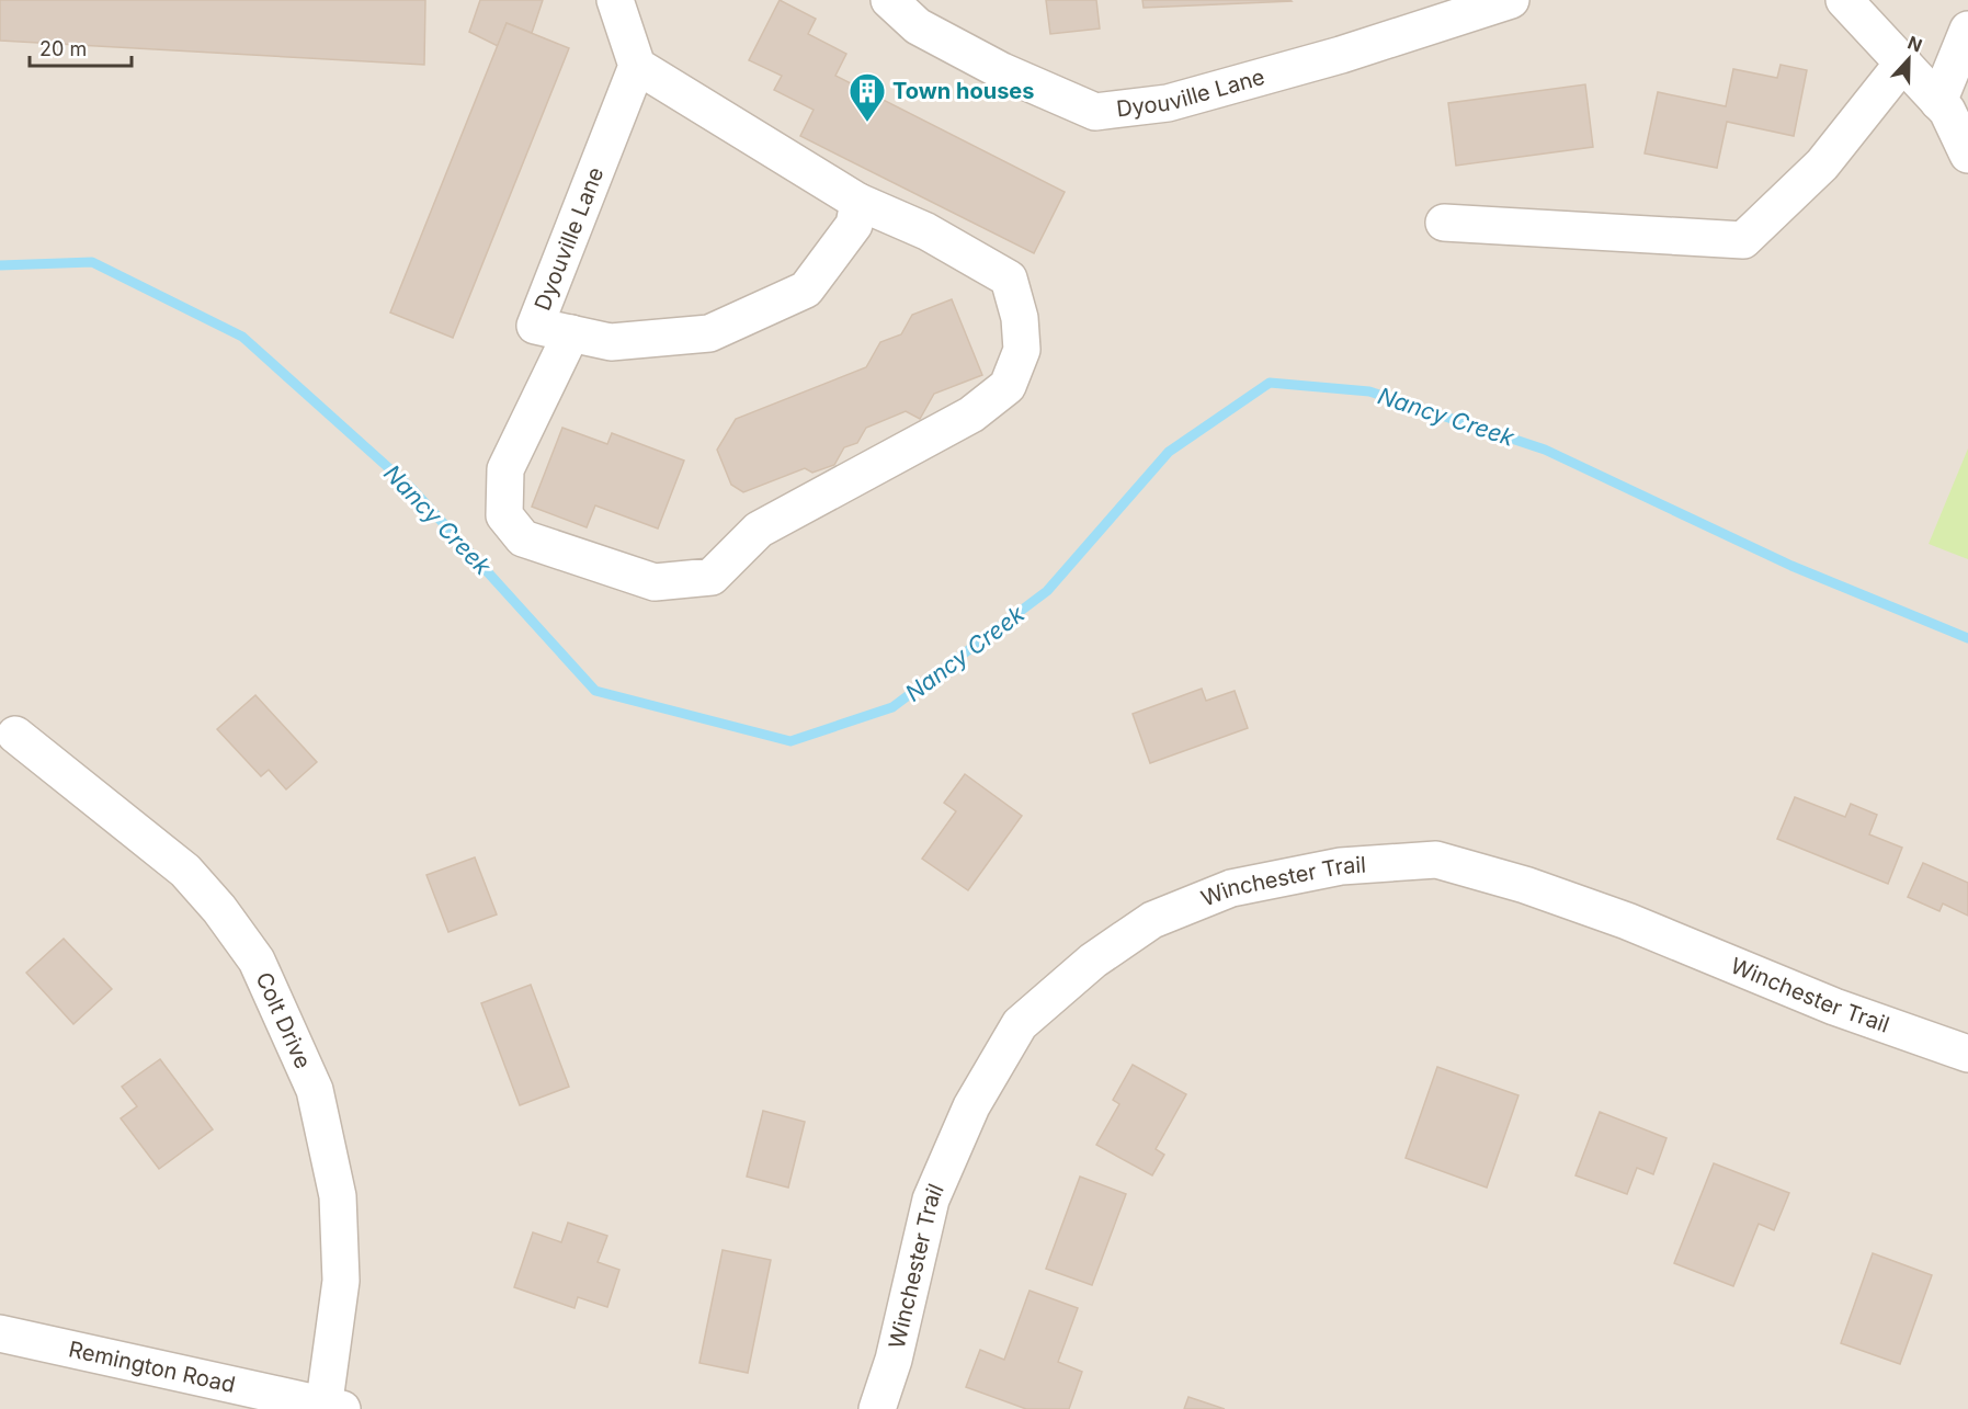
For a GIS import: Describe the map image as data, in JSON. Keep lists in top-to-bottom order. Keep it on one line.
{"streets":{"street":["Dyouville Lane","Winchester Trail","Colt Drive","Remington Road"]},"crossings":[["Colt Drive","Remington Road"]],"water":["Nancy Creek"],"places":{"building":["Town houses"]},"scale_bar":"20 m","north":"top"}
